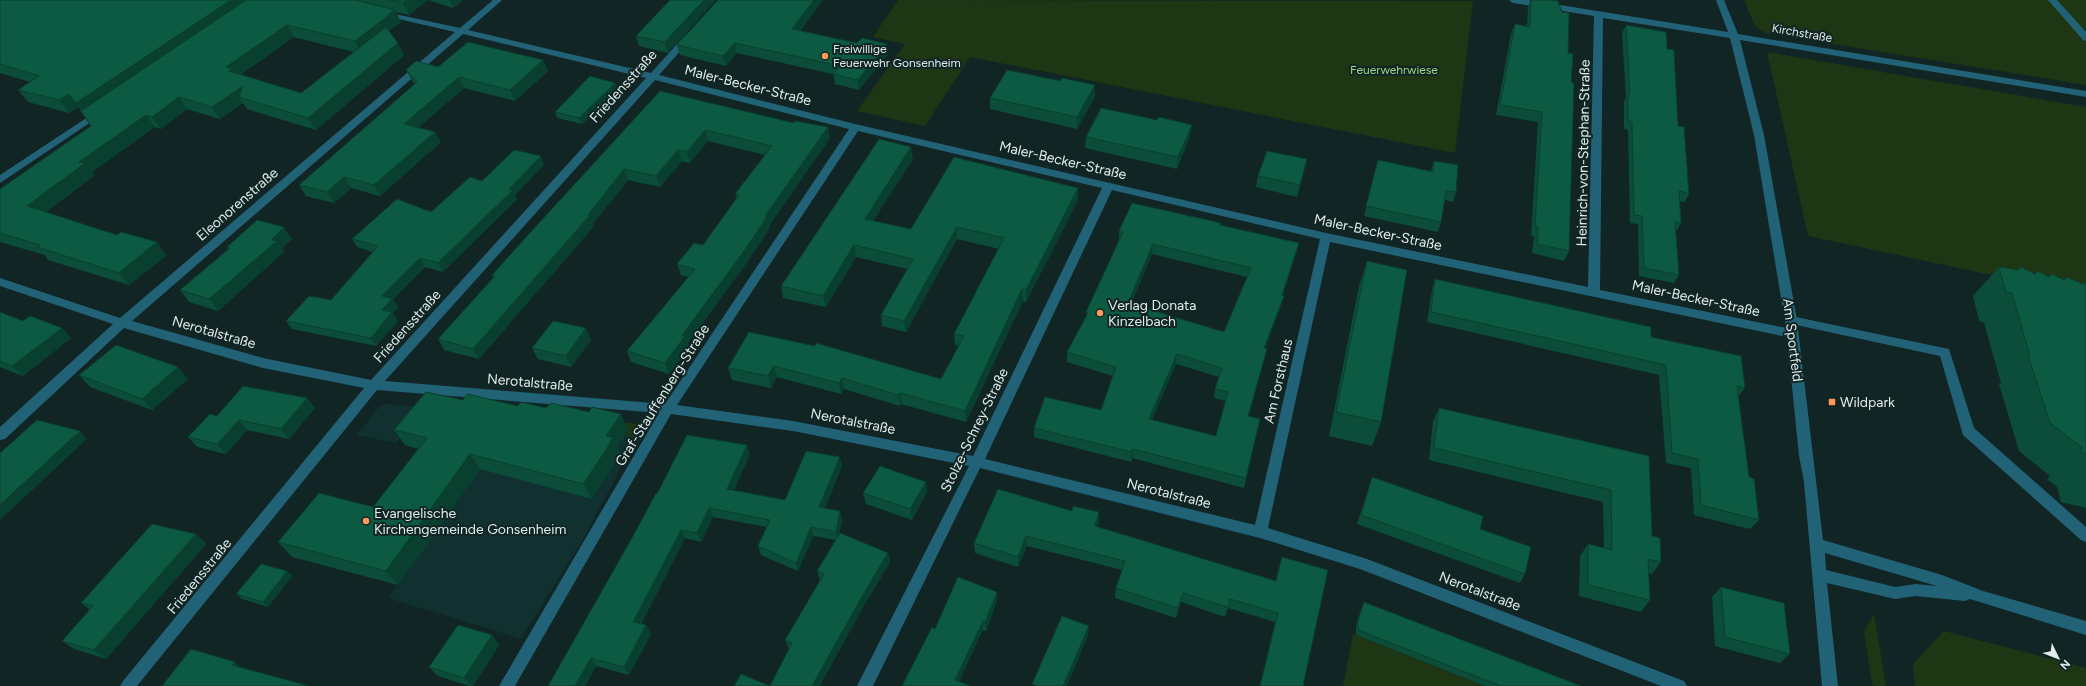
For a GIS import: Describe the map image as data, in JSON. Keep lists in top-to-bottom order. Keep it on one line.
{"streets":{"street":["Kirchstraße","Maler-Becker-Straße","Friedensstraße","Heinrich-von-Stephan-Straße","Eleonorenstraße","Nerotalstraße","Am Sportfeld","Am Forsthaus","Graf-Stauffenberg-Straße","Stolze-Schrey-Straße"]},"crossings":[["Kirchstraße","Heinrich-von-Stephan-Straße"],["Kirchstraße","Am Sportfeld"],["Maler-Becker-Straße","Friedensstraße"],["Maler-Becker-Straße","Heinrich-von-Stephan-Straße"],["Maler-Becker-Straße","Eleonorenstraße"],["Maler-Becker-Straße","Am Sportfeld"],["Maler-Becker-Straße","Am Forsthaus"],["Maler-Becker-Straße","Graf-Stauffenberg-Straße"],["Maler-Becker-Straße","Stolze-Schrey-Straße"],["Friedensstraße","Nerotalstraße"],["Eleonorenstraße","Nerotalstraße"],["Nerotalstraße","Am Forsthaus"],["Nerotalstraße","Graf-Stauffenberg-Straße"],["Nerotalstraße","Stolze-Schrey-Straße"]],"parks":["Feuerwehrwiese"],"places":{"other":["Freiwillige Feuerwehr Gonsenheim","Verlag Donata Kinzelbach","Evangelische Kirchengemeinde Gonsenheim"],"transit":["Wildpark"]},"north":"bottom right"}
